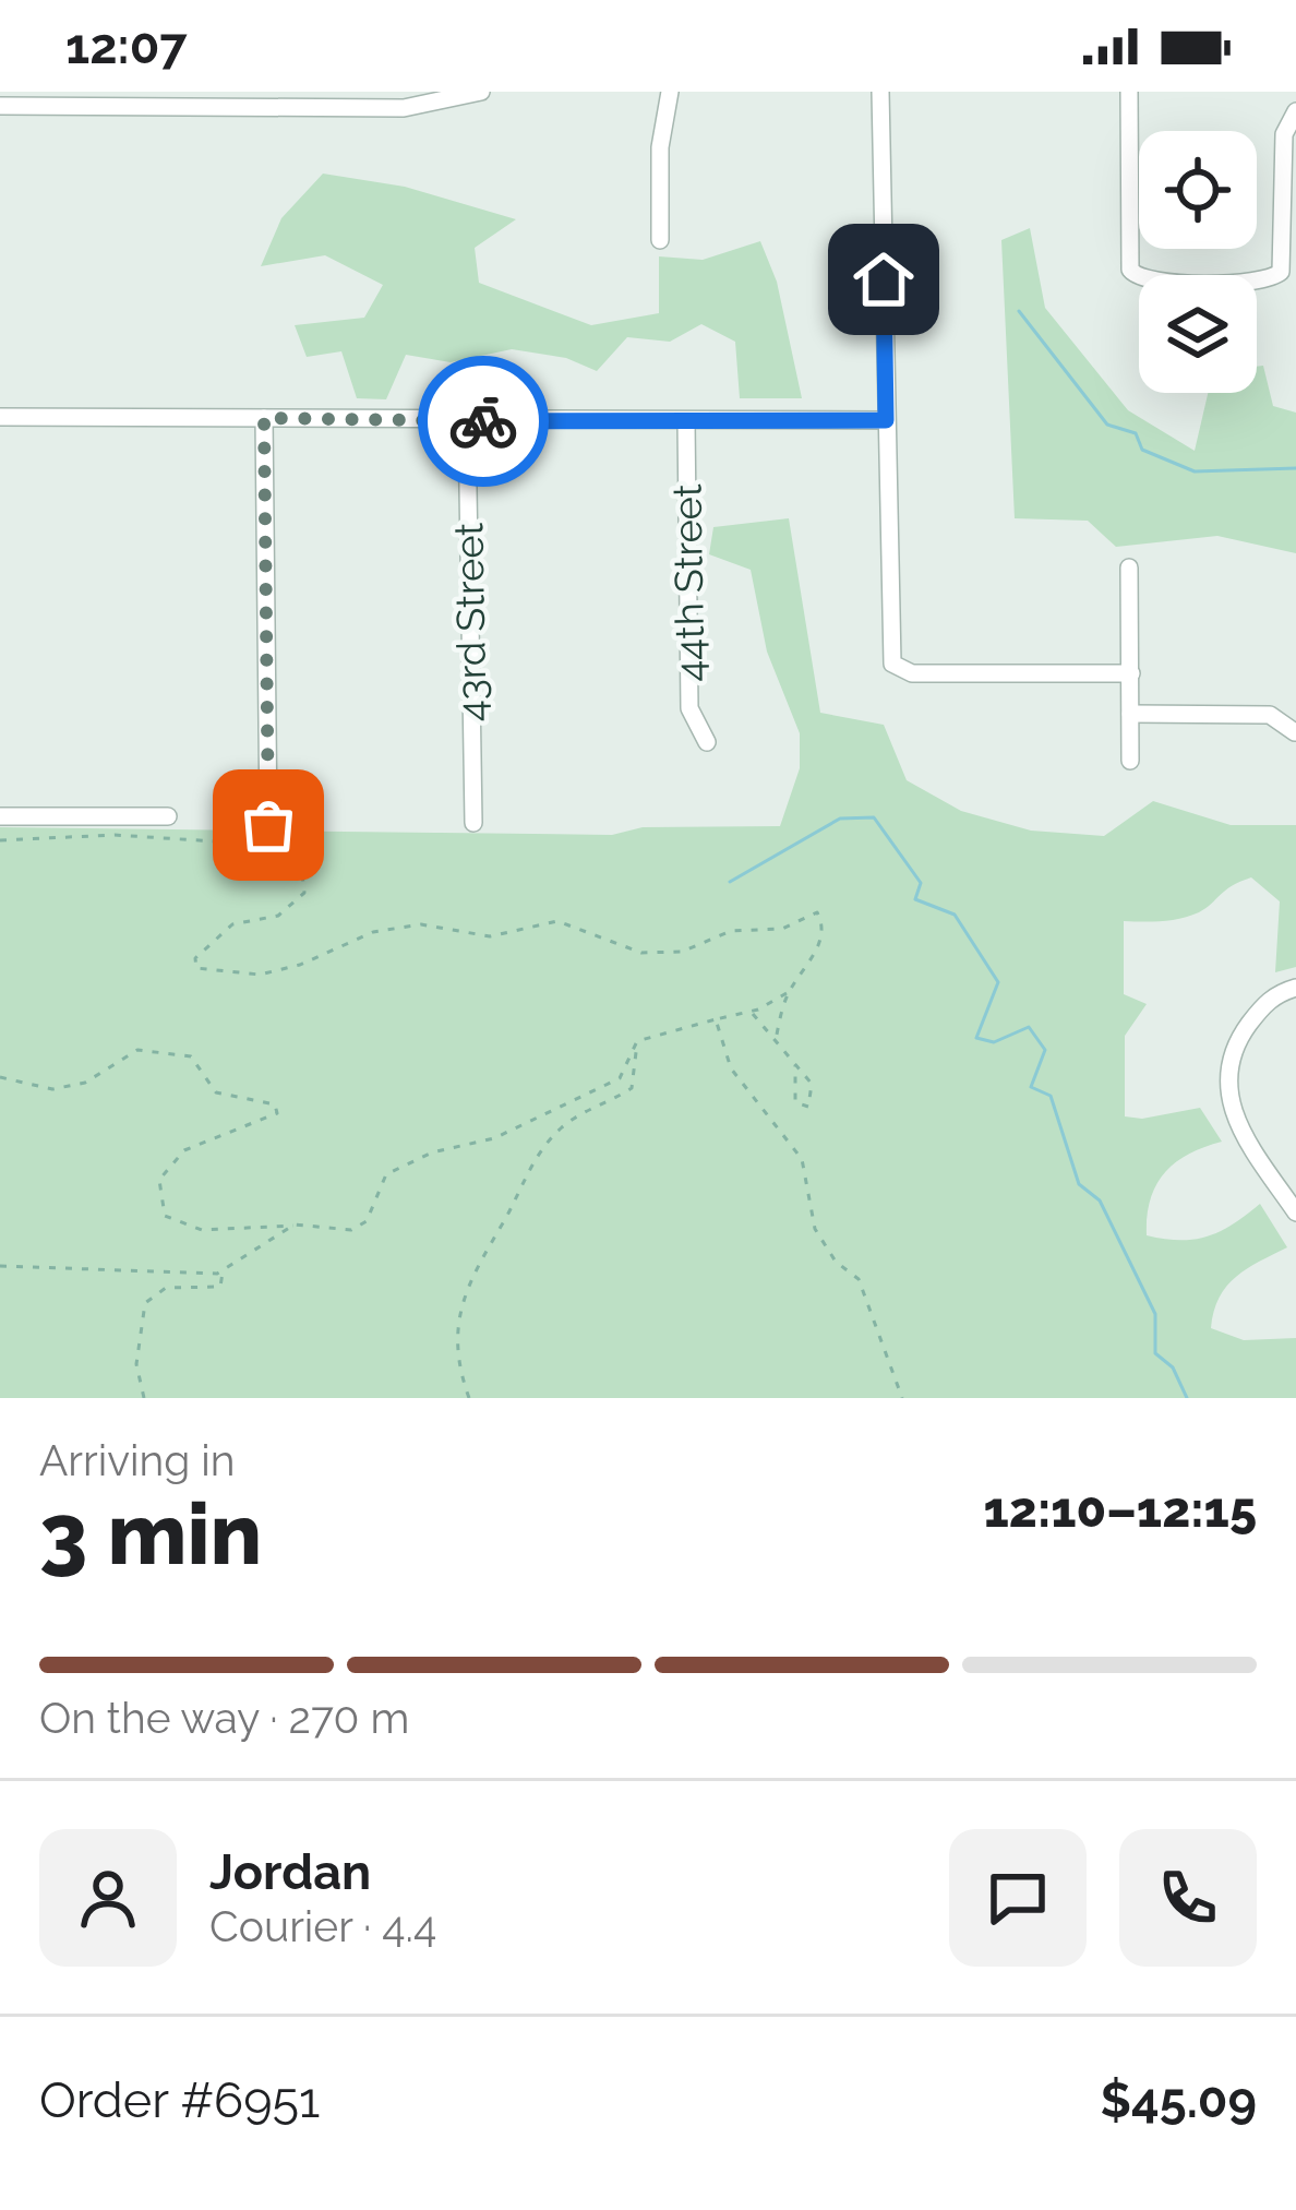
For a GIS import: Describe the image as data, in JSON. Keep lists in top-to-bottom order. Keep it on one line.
{"streets":{"street":["44th Street","43rd Street"]},"page":{"status":"12:07","heading":["3 min","Arriving in","12:10–12:15"],"panel":["Jordan","Courier · 4.4","Order #6951","$45.09"],"bar":"On the way · 270 m"}}
